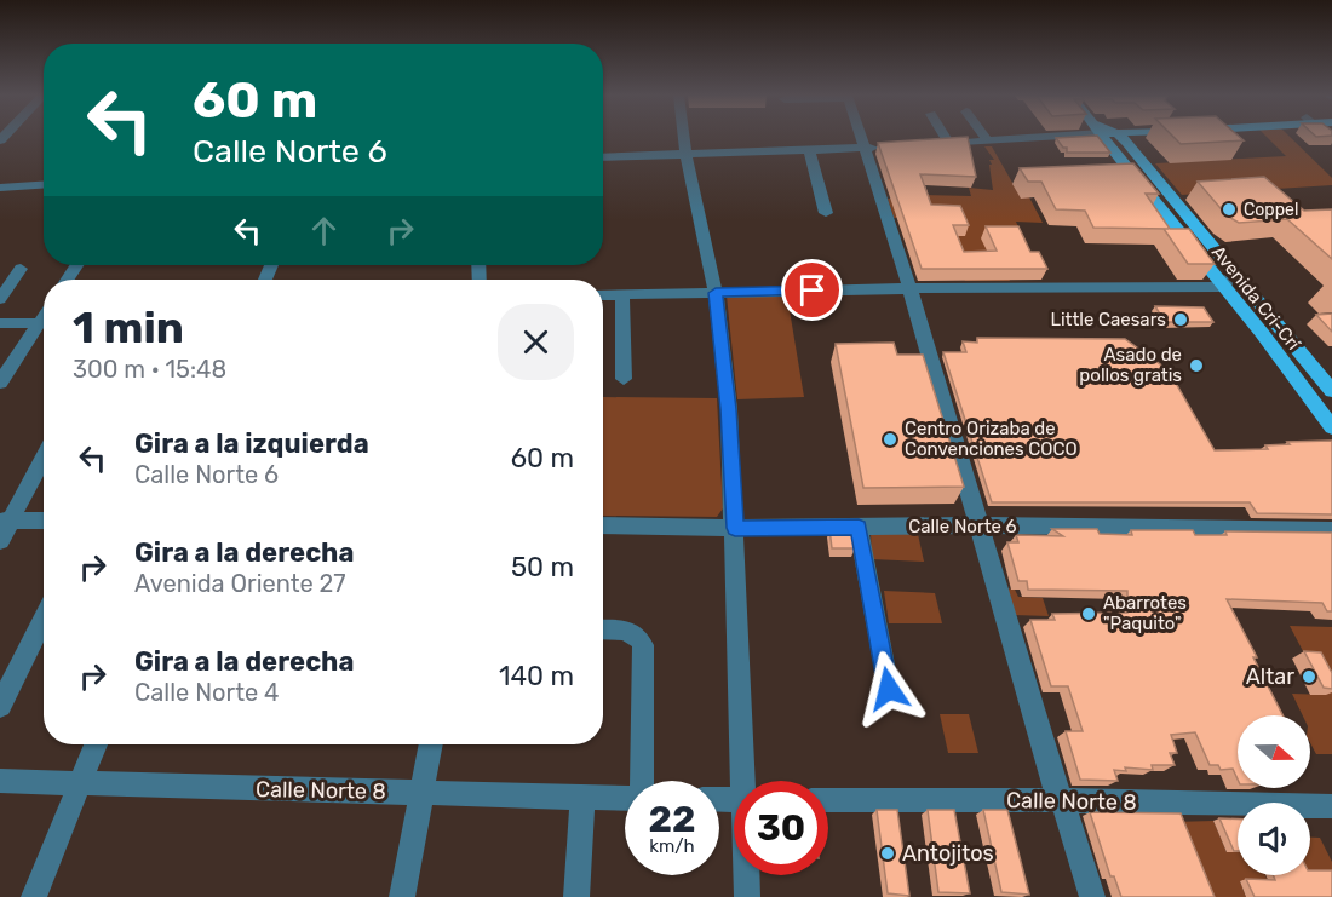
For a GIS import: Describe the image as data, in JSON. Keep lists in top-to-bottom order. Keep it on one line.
{"streets":{"main road":["Avenida Cri-Crí"],"street":["Calle Norte 6","Calle Norte 8"]},"places":["Coppel","Little Caesars","Asado de pollos gratis","Centro Orizaba de Convenciones COCO","Abarrotes \"Paquito\"","Altar","Antojitos"],"north":"right","page":{"turn":["60 m","Calle Norte 6"],"heading":["1 min","300 m · 15:48"],"list":[{"name":"Gira a la izquierda","note":"Calle Norte 6","value":"60 m"},{"name":"Gira a la derecha","note":"Avenida Oriente 27","value":"50 m"},{"name":"Gira a la derecha","note":"Calle Norte 4","value":"140 m"}],"speed":"22 km/h","limit":"30"}}
